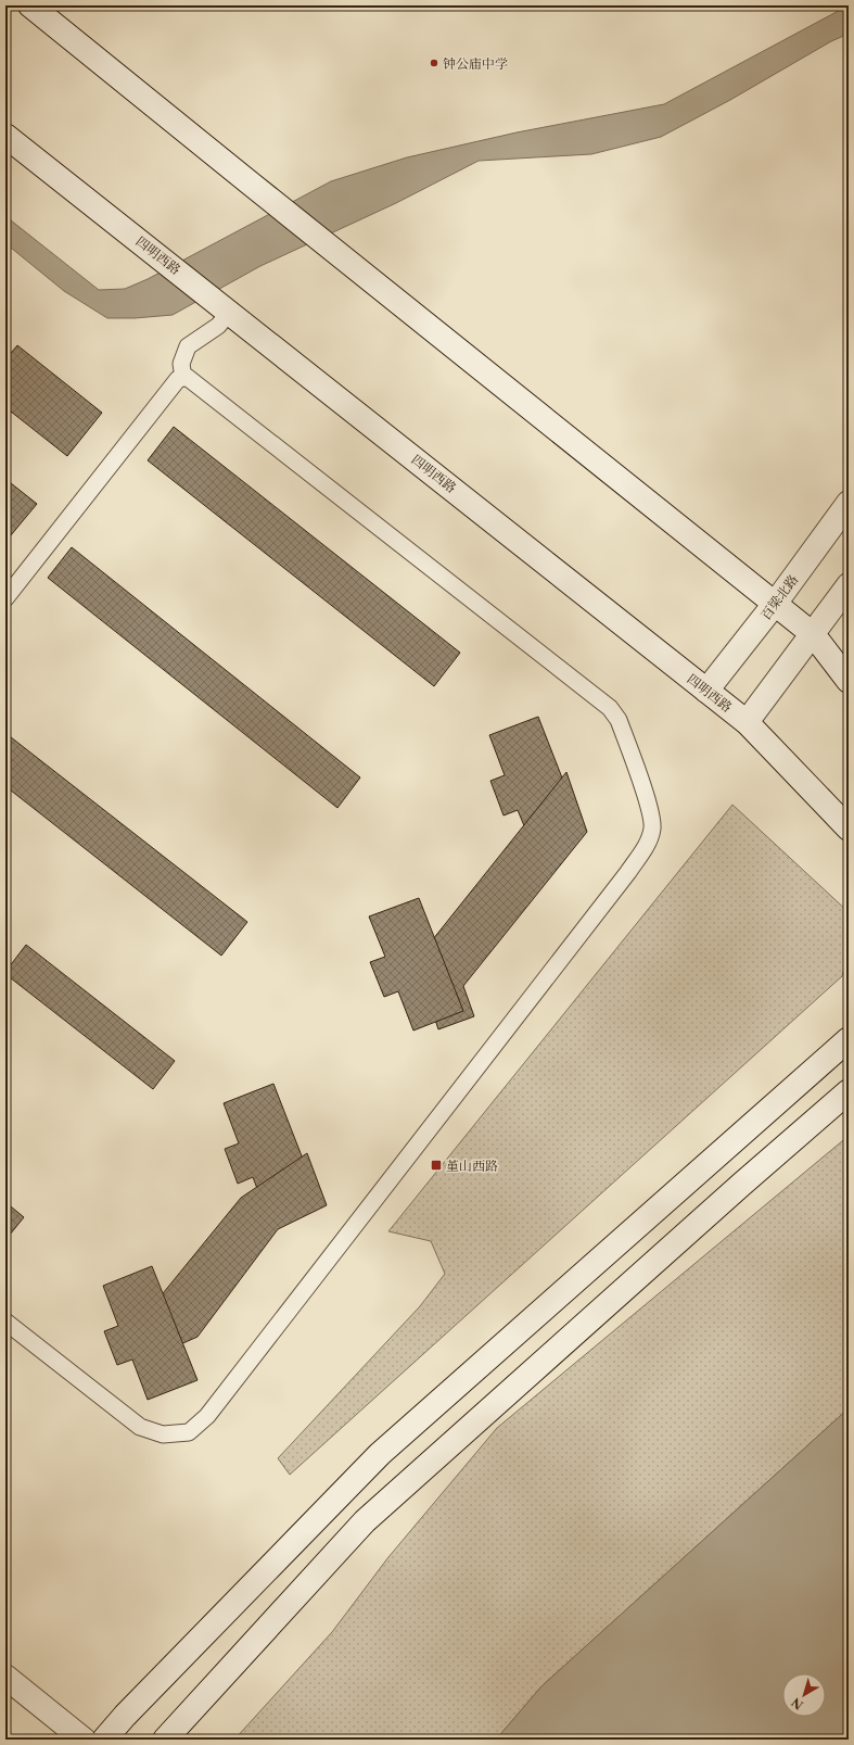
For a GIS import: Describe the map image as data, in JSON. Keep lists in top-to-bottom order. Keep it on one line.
{"streets":{"main road":["四明西路","百梁北路"]},"crossings":[["四明西路","百梁北路"]],"places":{"other":["钟公庙中学"],"transit":["堇山西路"]},"north":"bottom left"}
